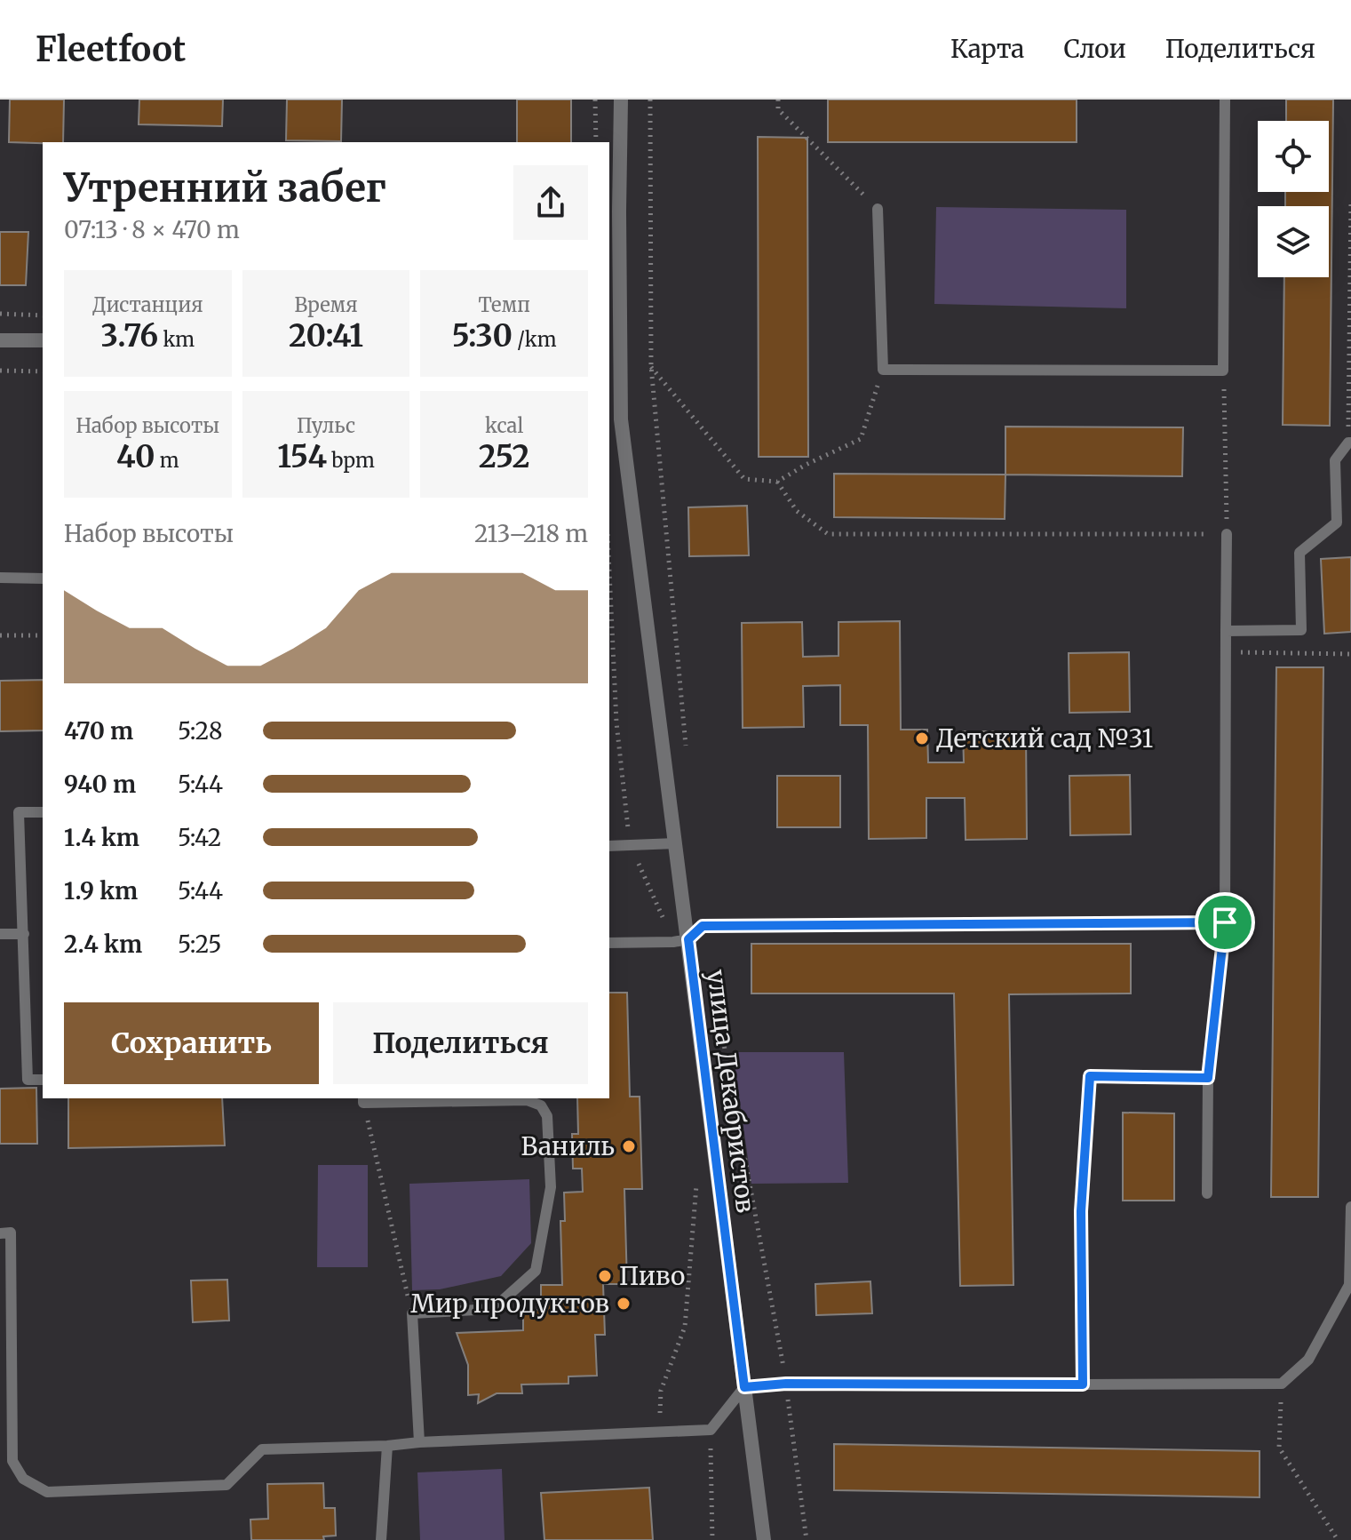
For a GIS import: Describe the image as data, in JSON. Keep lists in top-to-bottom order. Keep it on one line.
{"streets":{"street":["улица Декабристов"]},"places":["Детский сад №31","Ваниль","Пиво","Мир продуктов"],"page":{"header":"Fleetfoot","nav":["Карта","Слои","Поделиться"],"heading":["Утренний забег","07:13 · 8 × 470 m"],"stats":[["Дистанция","3.76 km"],["Время","20:41"],["Темп","5:30 /km"],["Набор высоты","40 m"],["Пульс","154 bpm"],["kcal","252"]],"chart":["Набор высоты","213–218 m"],"list":[{"name":"470 m","note":"5:28"},{"name":"940 m","note":"5:44"},{"name":"1.4 km","note":"5:42"},{"name":"1.9 km","note":"5:44"},{"name":"2.4 km","note":"5:25"}],"buttons":["Сохранить","Поделиться"]}}
